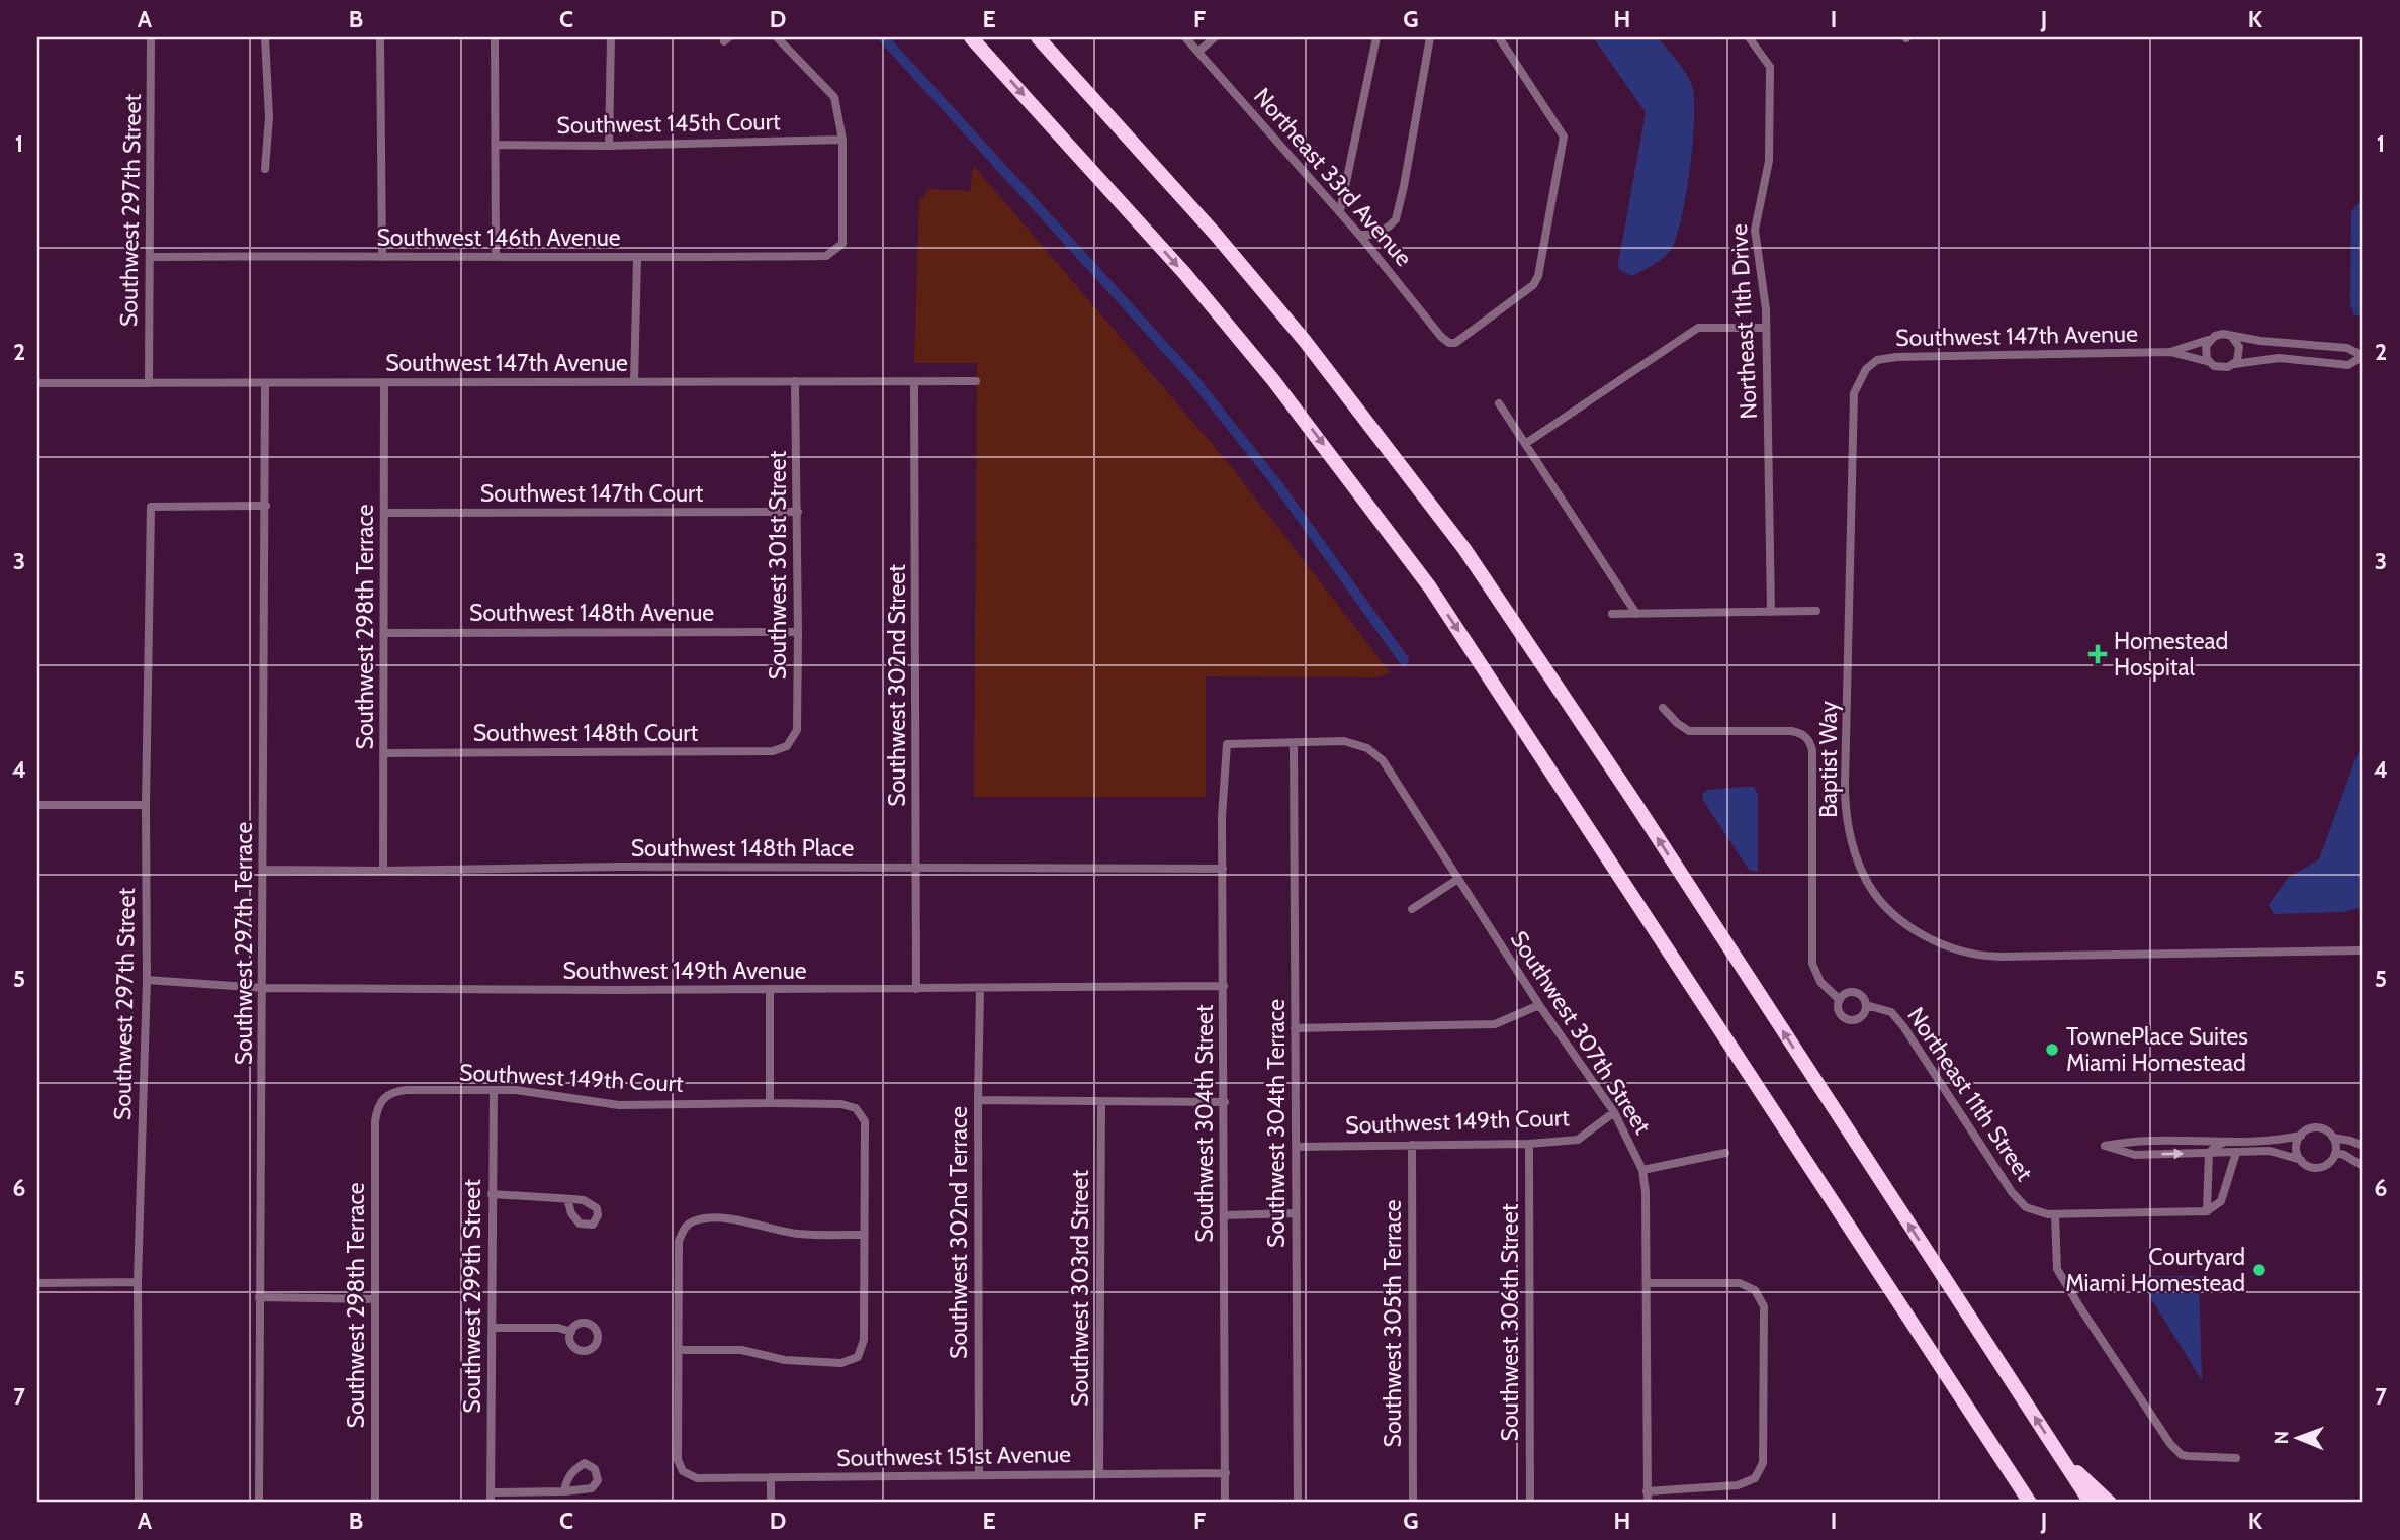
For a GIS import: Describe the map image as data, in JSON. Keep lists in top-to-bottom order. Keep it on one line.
{"streets":{"street":["Southwest 145th Court","Northeast 33rd Avenue","Southwest 297th Street","Southwest 146th Avenue","Northeast 11th Drive","Southwest 147th Avenue","Southwest 147th Court","Southwest 301st Street","Southwest 148th Avenue","Southwest 298th Terrace","Southwest 302nd Street","Southwest 148th Court","Baptist Way","Southwest 148th Place","Southwest 297th Terrace","Southwest 149th Avenue","Southwest 307th Street","Southwest 149th Court","Northeast 11th Street","Southwest 304th Street","Southwest 304th Terrace","Southwest 302nd Terrace","Southwest 303rd Street","Southwest 299th Street","Southwest 306th Street","Southwest 305th Terrace","Southwest 151st Avenue"]},"crossings":[["Southwest 145th Court","Southwest 146th Avenue"],["Southwest 297th Street","Southwest 146th Avenue"],["Southwest 297th Street","Southwest 147th Avenue"],["Southwest 297th Street","Southwest 297th Terrace"],["Southwest 297th Street","Southwest 149th Avenue"],["Southwest 147th Avenue","Southwest 301st Street"],["Southwest 147th Avenue","Southwest 298th Terrace"],["Southwest 147th Avenue","Southwest 302nd Street"],["Southwest 147th Avenue","Baptist Way"],["Southwest 147th Avenue","Southwest 297th Terrace"],["Southwest 147th Court","Southwest 301st Street"],["Southwest 147th Court","Southwest 298th Terrace"],["Southwest 301st Street","Southwest 148th Avenue"],["Southwest 301st Street","Southwest 148th Court"],["Southwest 148th Avenue","Southwest 298th Terrace"],["Southwest 298th Terrace","Southwest 148th Court"],["Southwest 298th Terrace","Southwest 148th Place"],["Southwest 298th Terrace","Southwest 149th Court"],["Southwest 302nd Street","Southwest 148th Place"],["Southwest 302nd Street","Southwest 149th Avenue"],["Southwest 148th Place","Southwest 297th Terrace"],["Southwest 148th Place","Southwest 304th Street"],["Southwest 297th Terrace","Southwest 149th Avenue"],["Southwest 149th Avenue","Southwest 304th Street"],["Southwest 149th Avenue","Southwest 302nd Terrace"],["Southwest 307th Street","Southwest 149th Court"],["Southwest 307th Street","Southwest 304th Street"],["Southwest 307th Street","Southwest 304th Terrace"],["Southwest 149th Court","Southwest 304th Terrace"],["Southwest 149th Court","Southwest 299th Street"],["Southwest 149th Court","Southwest 306th Street"],["Southwest 149th Court","Southwest 305th Terrace"],["Southwest 304th Street","Southwest 304th Terrace"],["Southwest 304th Street","Southwest 151st Avenue"],["Southwest 302nd Terrace","Southwest 151st Avenue"],["Southwest 303rd Street","Southwest 151st Avenue"]],"places":{"health":["Homestead Hospital"],"other":["TownePlace Suites Miami Homestead","Courtyard Miami Homestead"]},"north":"left","grid":{"columns":["A","B","C","D","E","F","G","H","I","J","K"],"rows":["1","2","3","4","5","6","7"]}}
